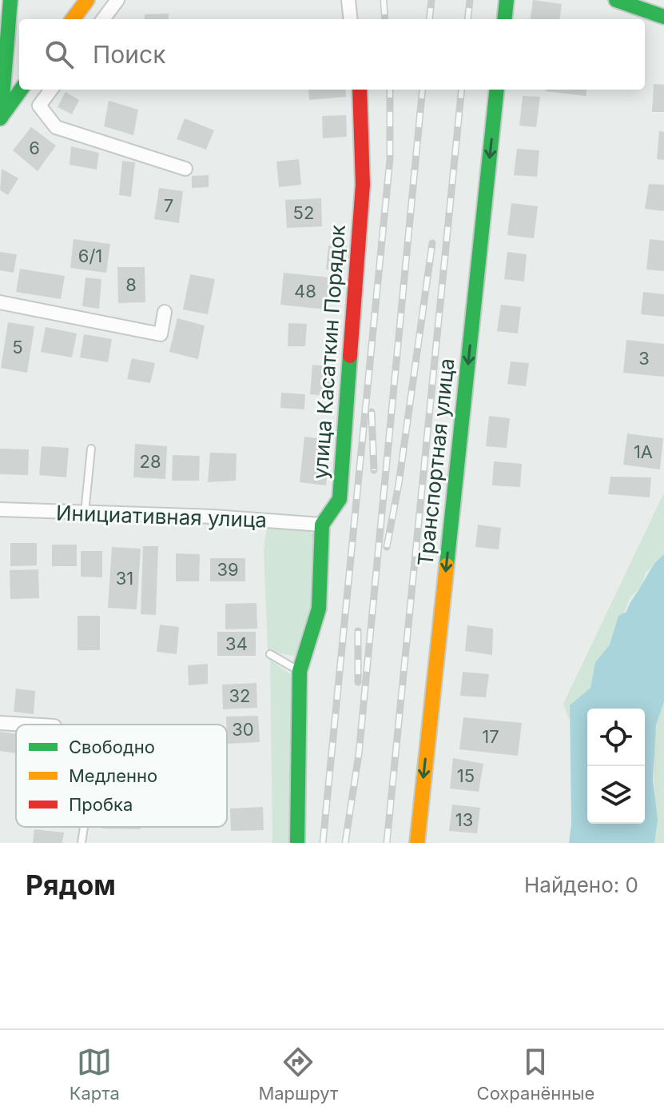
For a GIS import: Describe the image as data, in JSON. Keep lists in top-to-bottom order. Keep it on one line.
{"streets":{"main road":["улица Касаткин Порядок","Транспортная улица"],"street":["Инициативная улица"]},"crossings":[["улица Касаткин Порядок","Инициативная улица"]],"one_way":["Транспортная улица"],"house_numbers":["6","7","52","6/1","8","48","5","3","1А","28","39","31","34","32","30","17","15","13"],"legend":["Свободно","Медленно","Пробка"],"page":{"search":"Поиск","heading":["Рядом","Найдено: 0"],"nav":["Карта","Маршрут","Сохранённые"]}}
